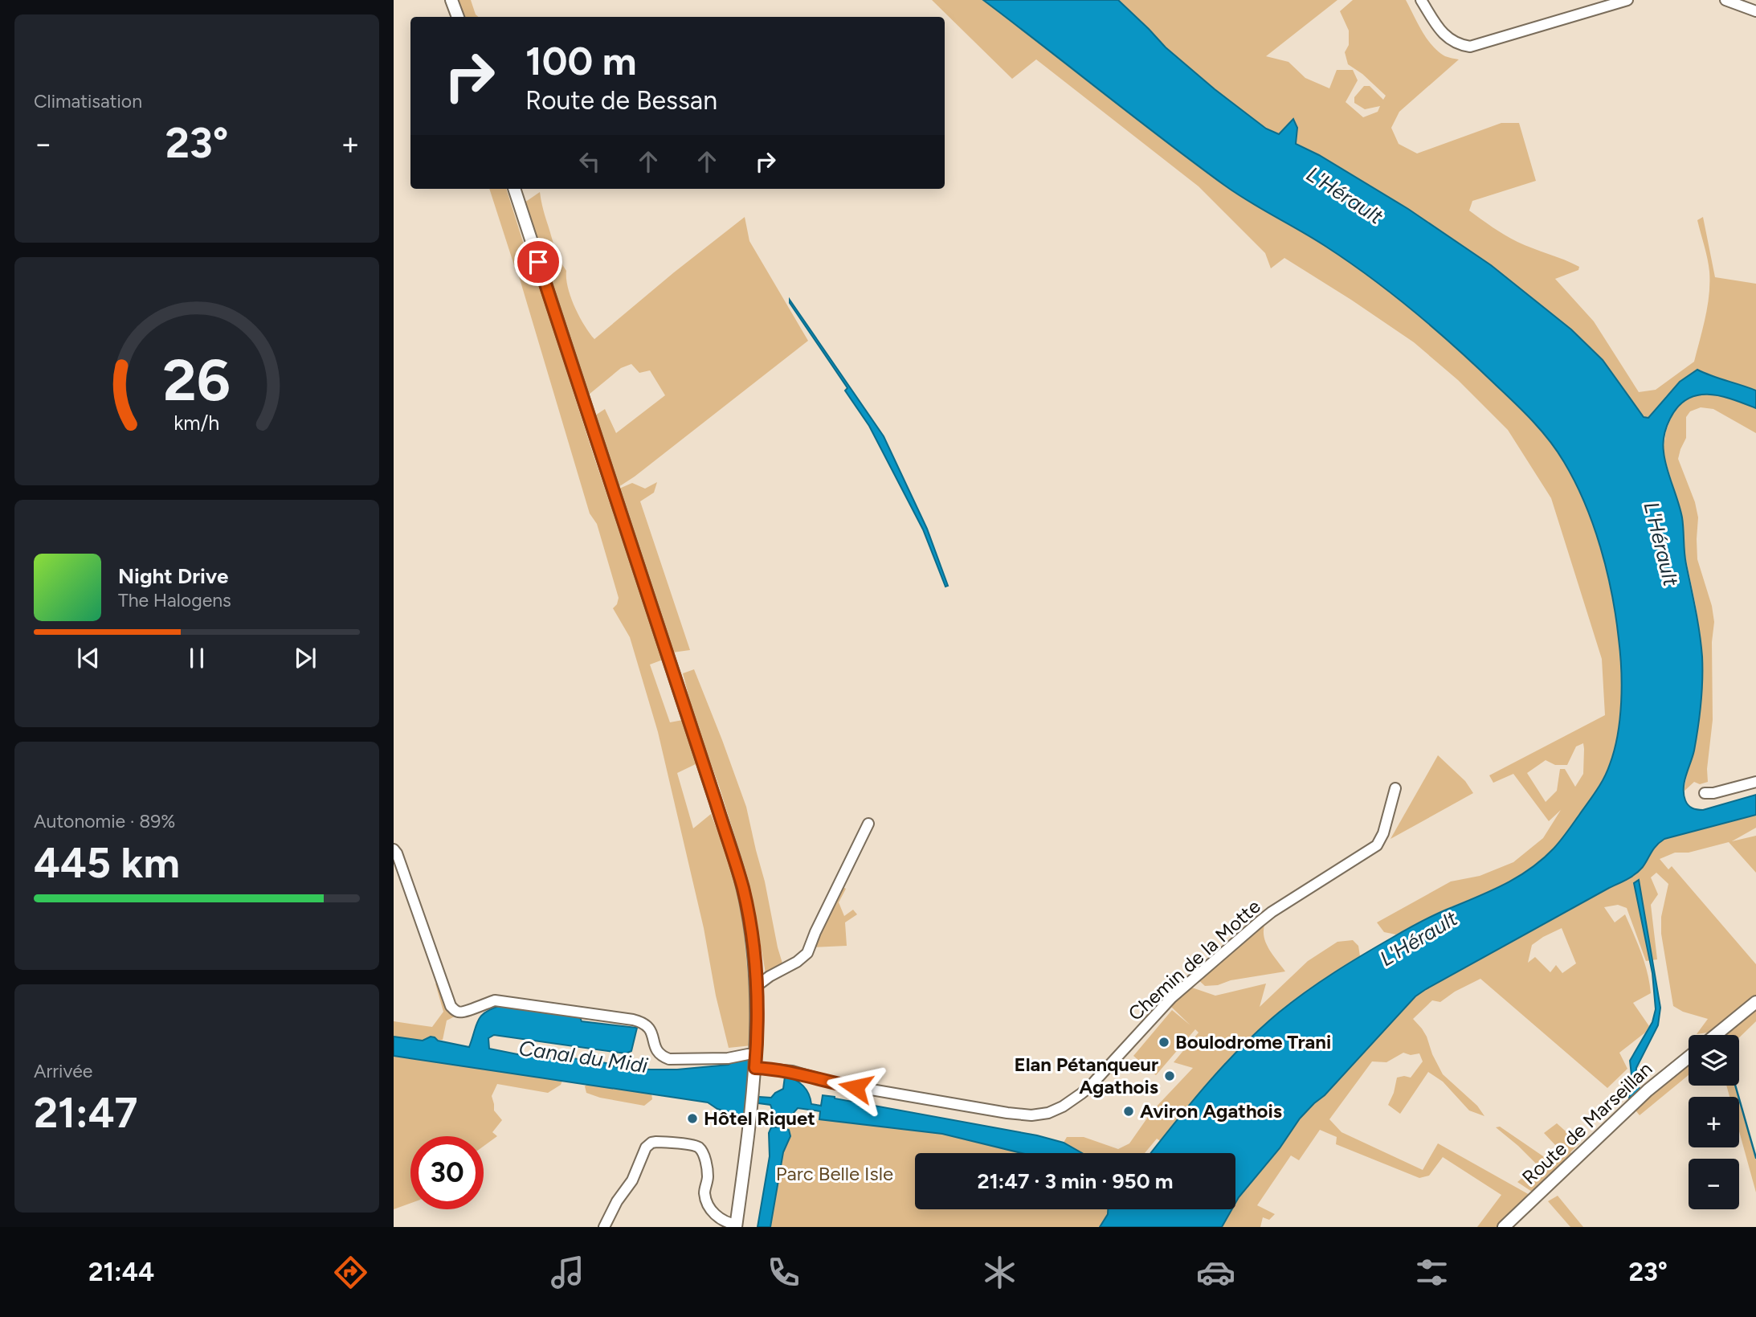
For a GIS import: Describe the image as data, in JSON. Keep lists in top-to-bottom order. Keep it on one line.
{"streets":{"main road":["Route de Marseillan"],"street":["Chemin de la Motte"]},"water":["L'Hérault","Canal du Midi"],"parks":["Parc Belle Isle"],"places":["Boulodrome Trani","Elan Pétanqueur Agathois","Aviron Agathois","Hôtel Riquet"],"page":{"tile":["Climatisation",["Autonomie · 89%","445 km"],["Arrivée","21:47"]],"turn":["100 m","Route de Bessan"],"heat":["−","23°","+"],"song":["Night Drive","The Halogens"],"map_buttons":["+","−"],"limit":"30","trip":"21:47 · 3 min · 950 m","tabs":["21:44","23°"],"gauge":["26","km/h"]}}
